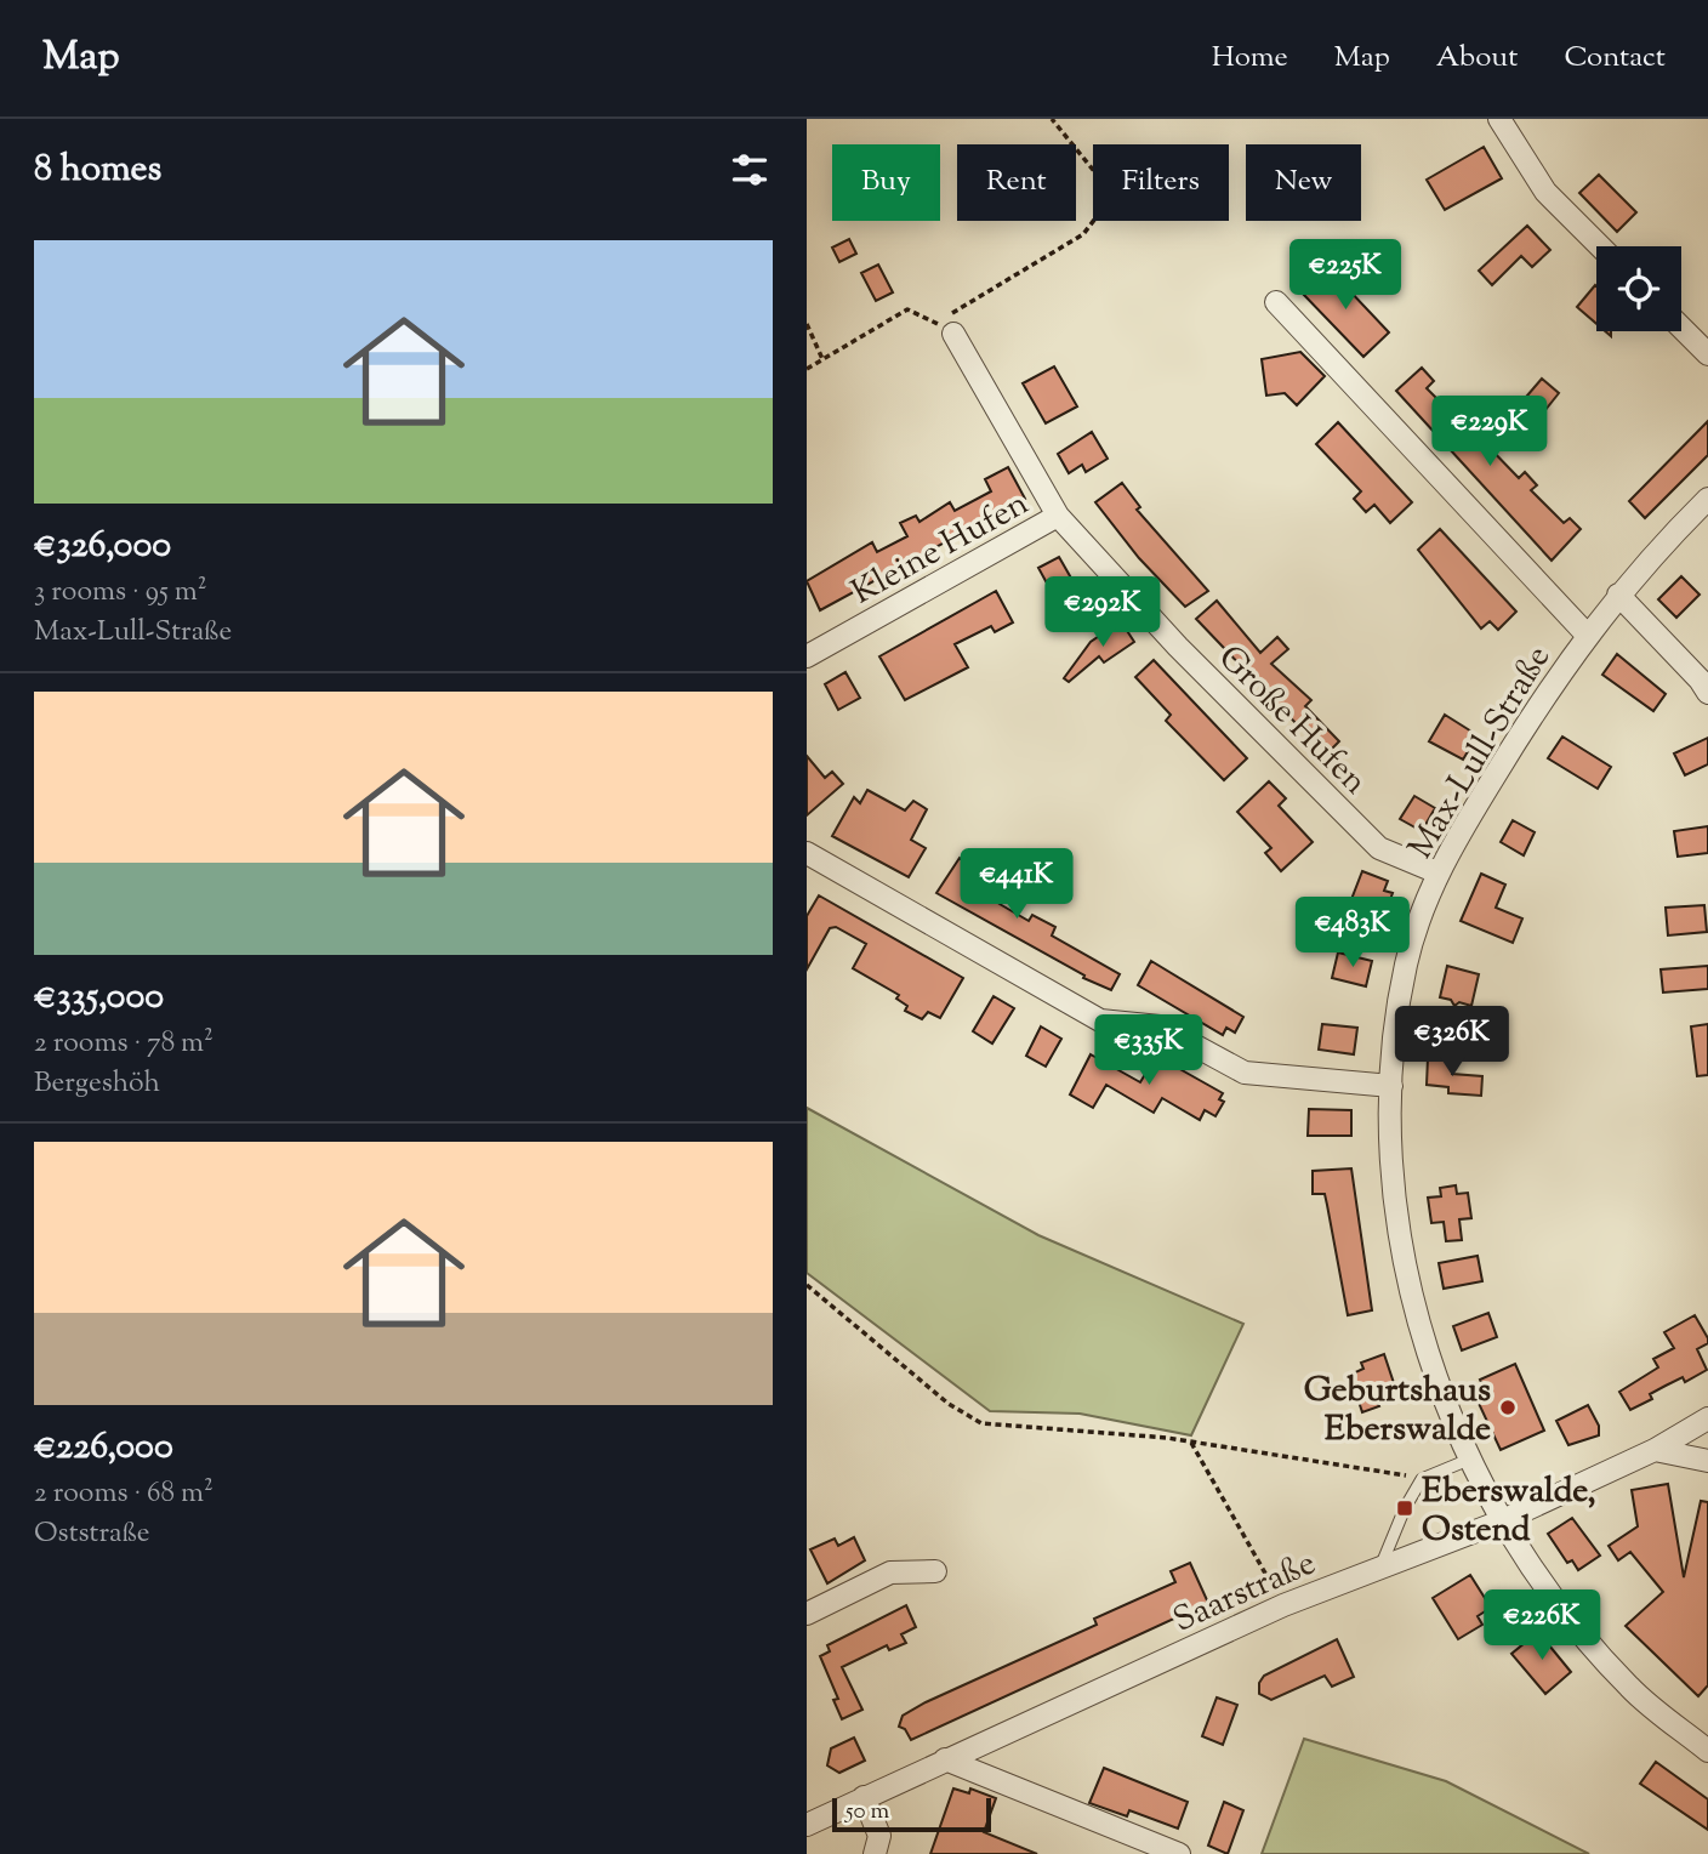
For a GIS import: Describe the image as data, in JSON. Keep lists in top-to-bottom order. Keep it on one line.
{"streets":{"street":["Kleine Hufen","Große Hufen","Max-Lull-Straße","Saarstraße"]},"crossings":[["Kleine Hufen","Große Hufen"],["Große Hufen","Max-Lull-Straße"],["Max-Lull-Straße","Saarstraße"]],"places":{"other":["Geburtshaus Eberswalde"],"transit":["Eberswalde, Ostend"]},"scale_bar":"50 m","page":{"header":"Map","nav":["Home","Map","About","Contact"],"heading":"8 homes","chip":["Buy","Rent","Filters","New"],"list":[{"name":"€326,000","note":"3 rooms · 95 m² · Max-Lull-Straße"},{"name":"€335,000","note":"2 rooms · 78 m² · Bergeshöh"},{"name":"€226,000","note":"2 rooms · 68 m² · Oststraße"}],"price":["€225K","€229K","€292K","€441K","€483K","€326K","€335K","€226K"],"scale":"50 m"}}
